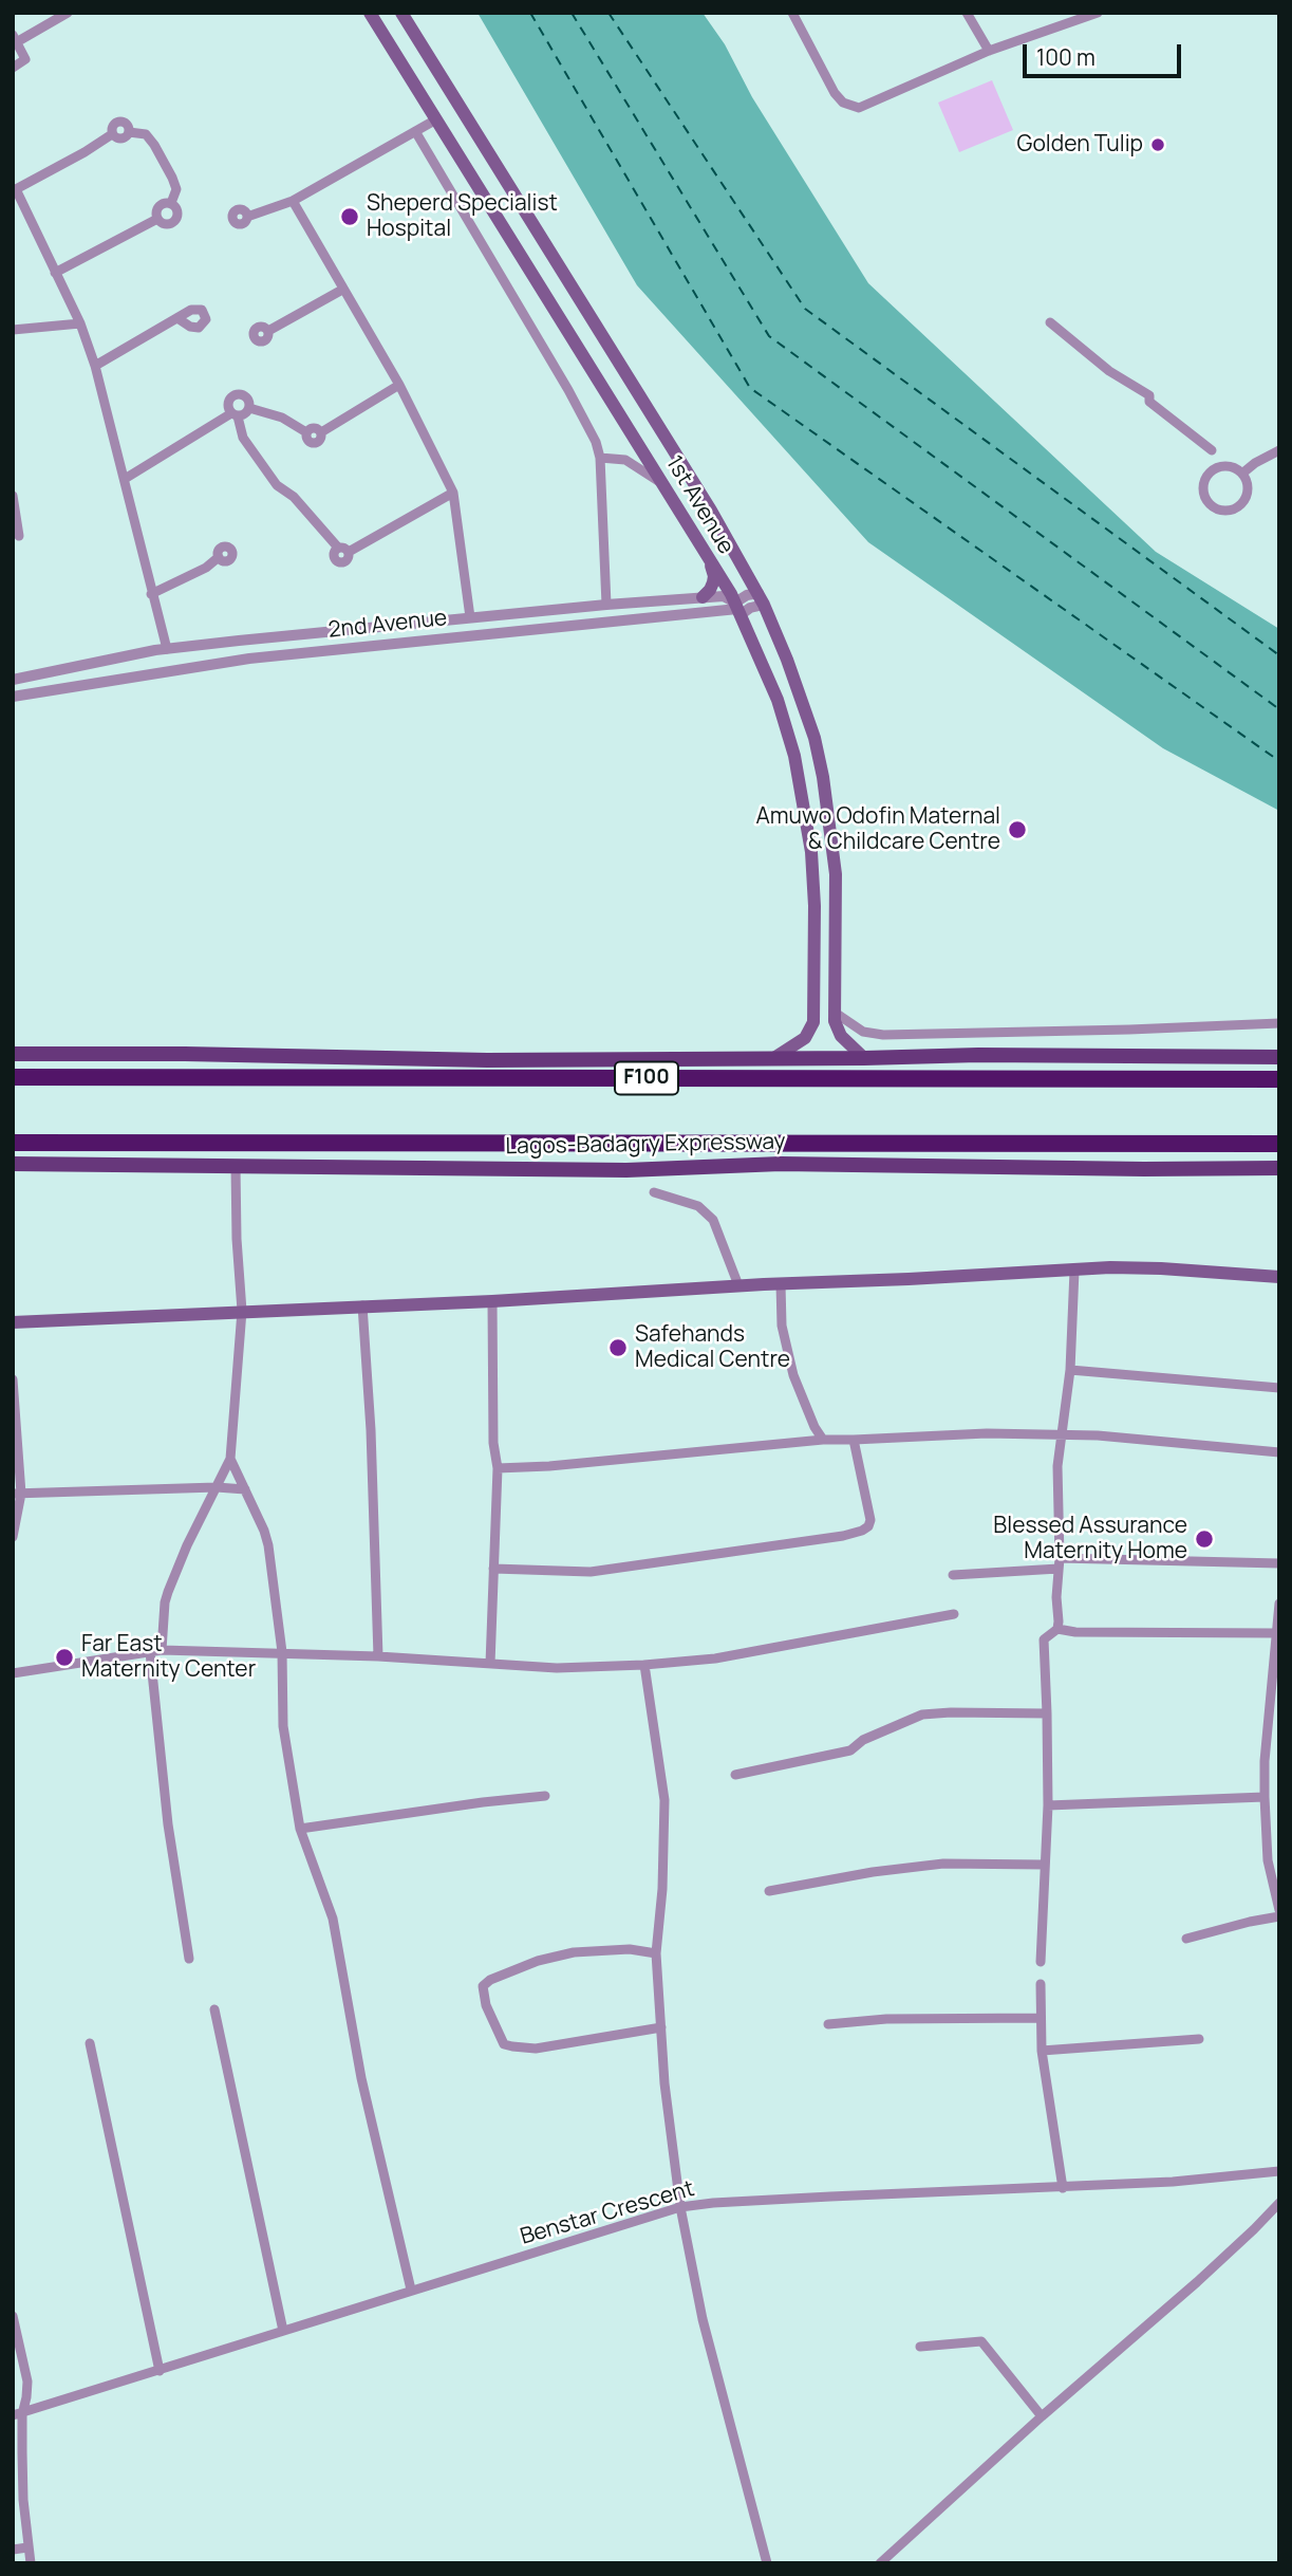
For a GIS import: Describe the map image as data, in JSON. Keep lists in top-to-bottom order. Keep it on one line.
{"streets":{"highway":["F100","Lagos-Badagry Expressway"],"main road":["1st Avenue"],"street":["2nd Avenue","Benstar Crescent"]},"crossings":[["1st Avenue","2nd Avenue"]],"places":["Golden Tulip","Sheperd Specialist Hospital","Amuwo Odofin Maternal & Childcare Centre","Safehands Medical Centre","Blessed Assurance Maternity Home","Far East Maternity Center"],"scale_bar":"100 m"}
